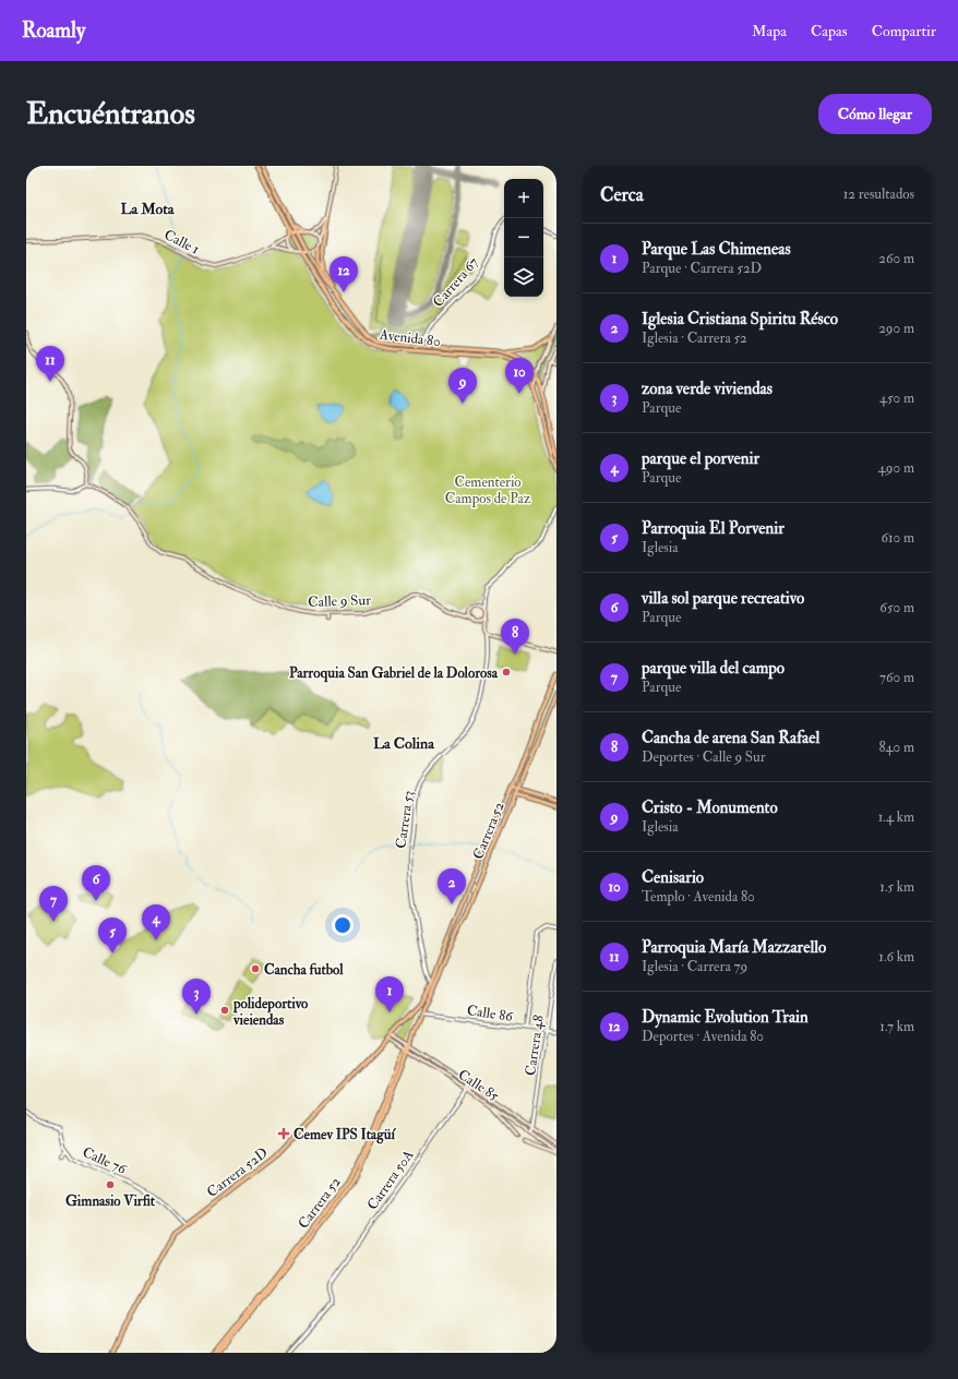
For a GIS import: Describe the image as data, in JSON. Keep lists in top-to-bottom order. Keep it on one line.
{"streets":{"main road":["Calle 1","Avenida 80","Calle 9 Sur","Carrera 53","Carrera 52","Calle 85","Carrera 52D"],"street":["Carrera 67","Calle 86","Carrera 48","Calle 76","Carrera 50A"]},"crossings":[["Calle 1","Avenida 80"],["Carrera 67","Avenida 80"],["Calle 9 Sur","Carrera 53"],["Carrera 53","Carrera 52"],["Carrera 53","Carrera 52D"],["Carrera 52","Calle 86"],["Carrera 52","Calle 85"],["Carrera 52","Carrera 52D"],["Calle 86","Carrera 48"],["Carrera 48","Calle 85"],["Calle 85","Carrera 52D"],["Calle 85","Carrera 50A"],["Calle 76","Carrera 52D"]],"districts":["La Mota","La Colina"],"parks":["Cementerio Campos de Paz"],"places":{"other":["Parroquia San Gabriel de la Dolorosa","Cancha futbol","polideportivo vieiendas","Gimnasio Virfit"],"health":["Cemev IPS Itagüí"]},"page":{"header":"Roamly","nav":["Mapa","Capas","Compartir"],"buttons":"Cómo llegar","title":"Encuéntranos","heading":["Cerca","12 resultados"],"map_buttons":["+","−"],"list":[{"mark":"1","name":"Parque Las Chimeneas","note":"Parque · Carrera 52D","value":"260 m"},{"mark":"2","name":"Iglesia Cristiana Spiritu Résco","note":"Iglesia · Carrera 52","value":"290 m"},{"mark":"3","name":"zona verde viviendas","note":"Parque","value":"450 m"},{"mark":"4","name":"parque el porvenir","note":"Parque","value":"490 m"},{"mark":"5","name":"Parroquia El Porvenir","note":"Iglesia","value":"610 m"},{"mark":"6","name":"villa sol parque recreativo","note":"Parque","value":"650 m"},{"mark":"7","name":"parque villa del campo","note":"Parque","value":"760 m"},{"mark":"8","name":"Cancha de arena San Rafael","note":"Deportes · Calle 9 Sur","value":"840 m"},{"mark":"9","name":"Cristo - Monumento","note":"Iglesia","value":"1.4 km"},{"mark":"10","name":"Cenisario","note":"Templo · Avenida 80","value":"1.5 km"},{"mark":"11","name":"Parroquia María Mazzarello","note":"Iglesia · Carrera 79","value":"1.6 km"},{"mark":"12","name":"Dynamic Evolution Train","note":"Deportes · Avenida 80","value":"1.7 km"}],"pins":["12","11","10","9","8","6","2","7","4","5","1","3"]}}
